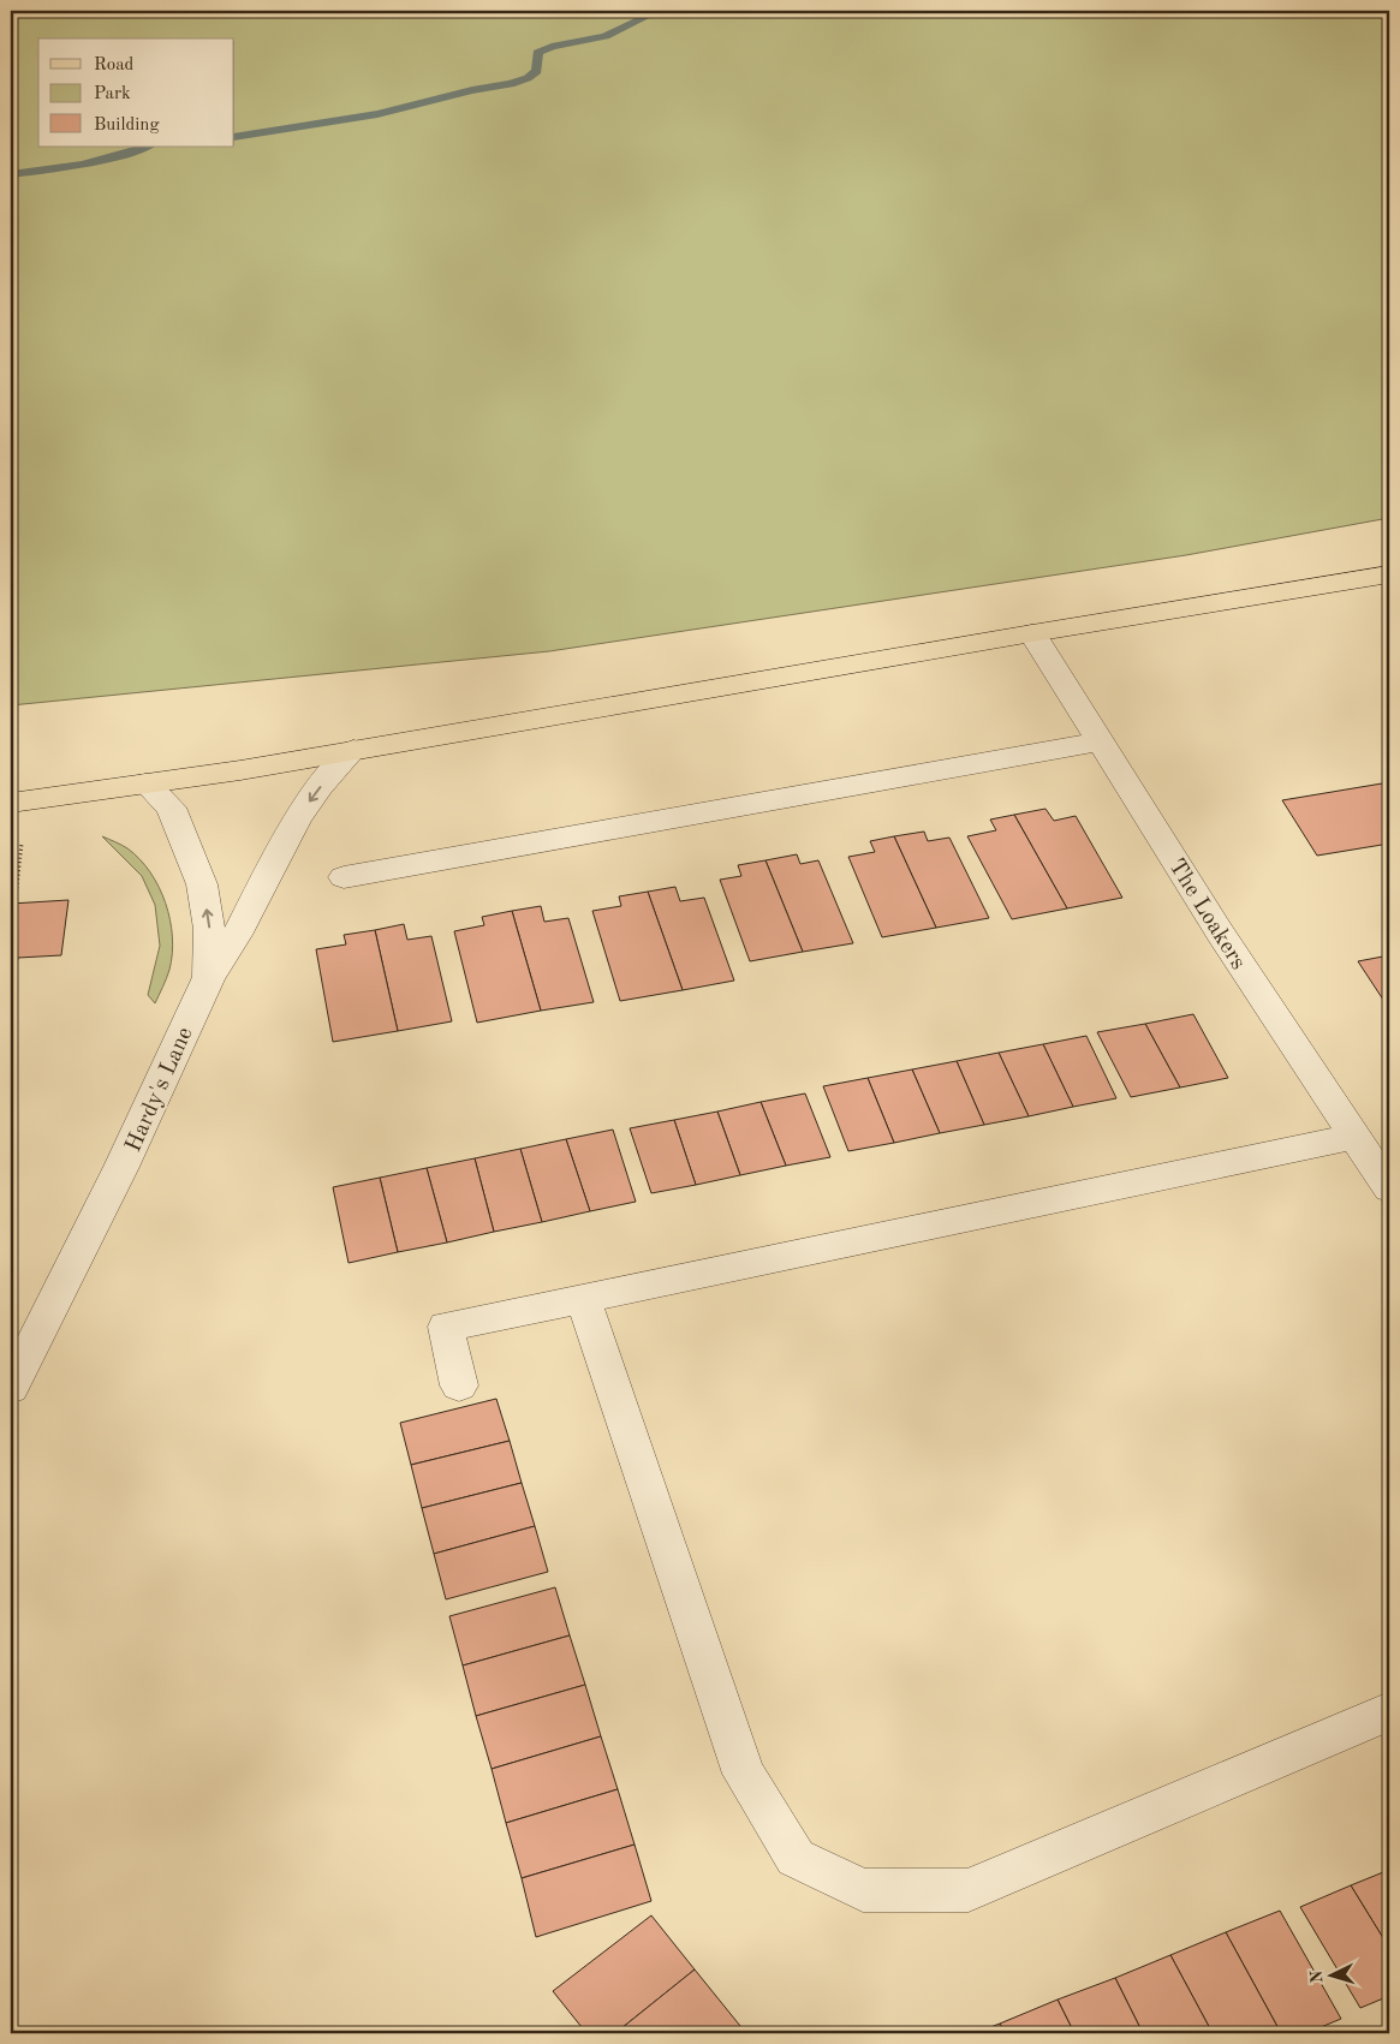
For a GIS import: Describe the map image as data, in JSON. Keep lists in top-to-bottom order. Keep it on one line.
{"streets":{"street":["The Loakers","Hardy's Lane"]},"legend":["Road","Park","Building"],"north":"left"}
